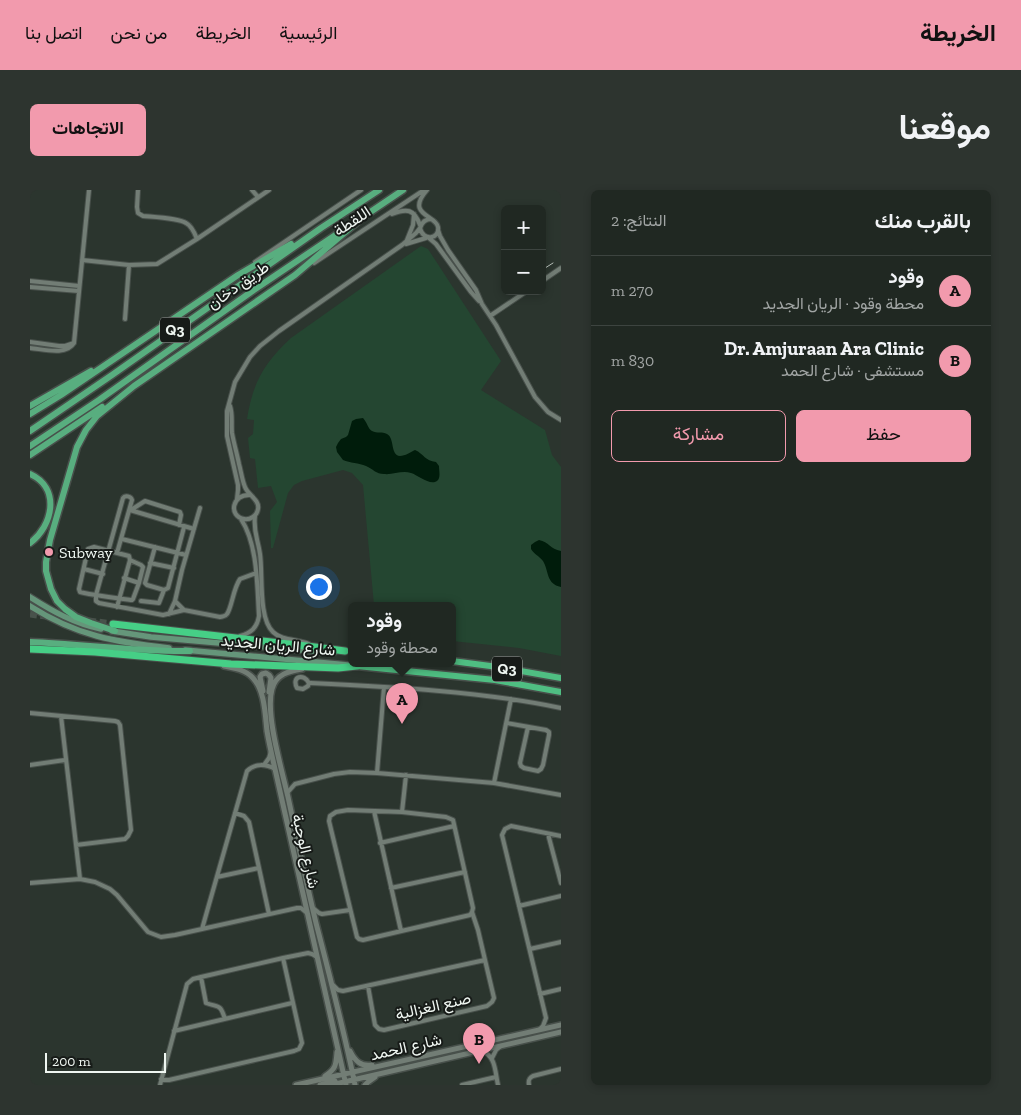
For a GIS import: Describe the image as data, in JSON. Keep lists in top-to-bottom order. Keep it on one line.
{"streets":{"highway":["Q3","شارع الريان الجديد"],"main road":["اللقطة","طريق دخان"],"street":["شارع الوجبة","صنع الغزالية","شارع الحمد"]},"crossings":[["اللقطة","طريق دخان"],["شارع الوجبة","شارع الحمد"]],"places":["Subway"],"scale_bar":"200 m","page":{"header":"الخريطة","nav":["الرئيسية","الخريطة","من نحن","اتصل بنا"],"title":"موقعنا","buttons":["الاتجاهات",["حفظ","مشاركة"]],"heading":["بالقرب منك","النتائج: 2"],"map_buttons":["+","−"],"list":[{"mark":"A","name":"وقود","note":"محطة وقود · الريان الجديد","value":"270 m"},{"mark":"B","name":"Dr. Amjuraan Ara Clinic","note":"مستشفى · شارع الحمد","value":"830 m"}],"popup":["وقود","محطة وقود"],"pins":["A","B"],"scale":"200 m"}}
